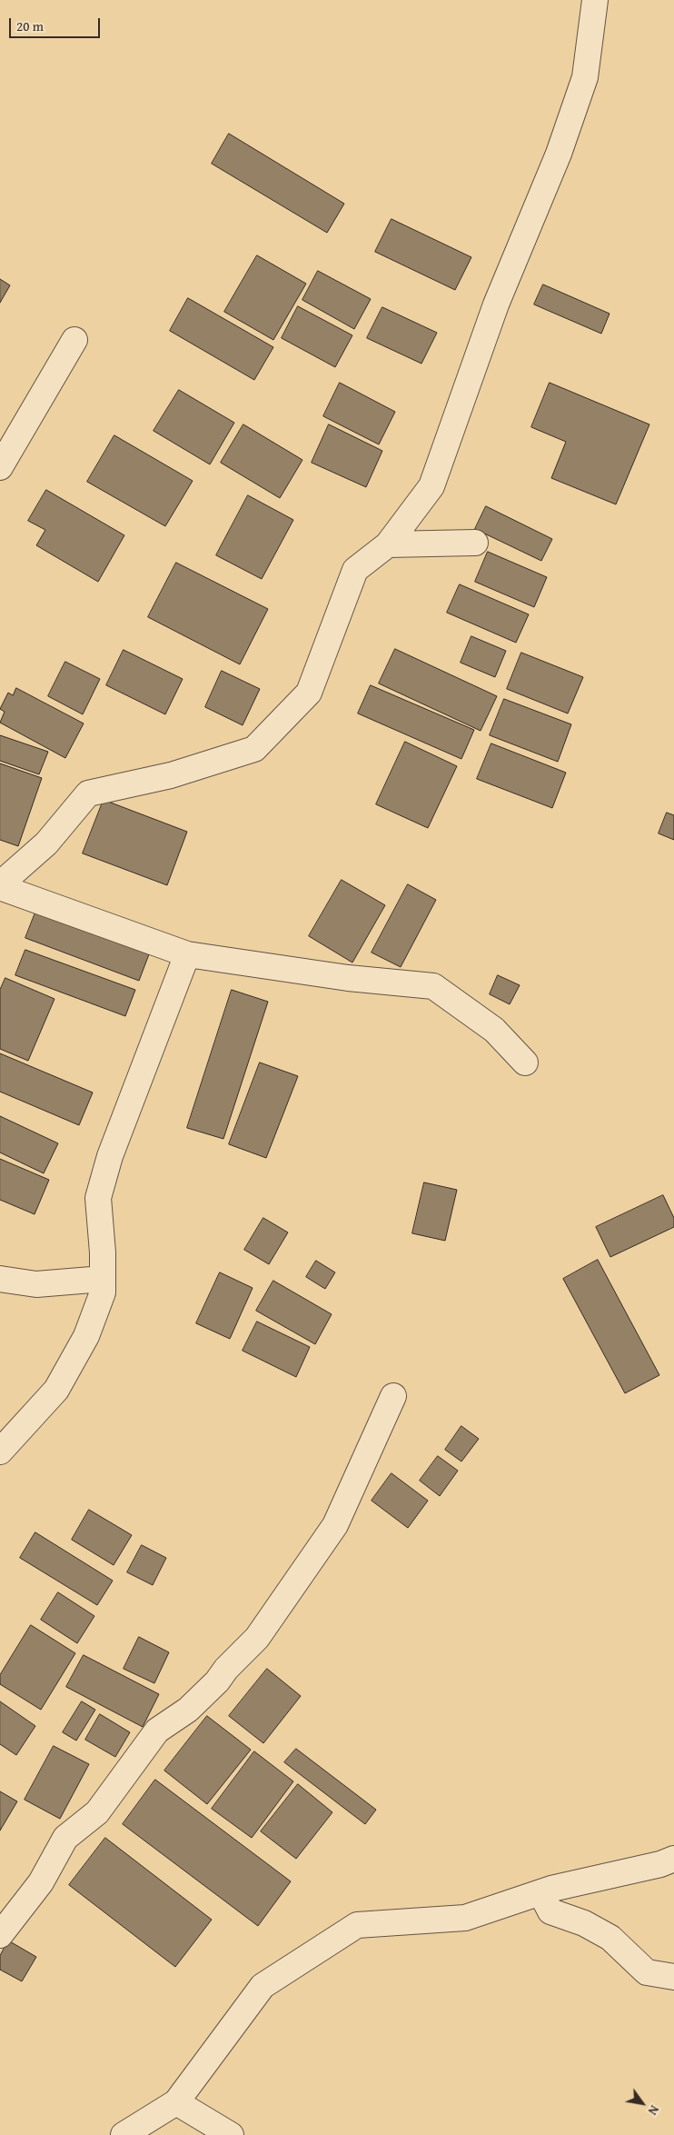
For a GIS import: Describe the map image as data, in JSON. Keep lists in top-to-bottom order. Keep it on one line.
{"scale_bar":"20 m","north":"bottom right"}
